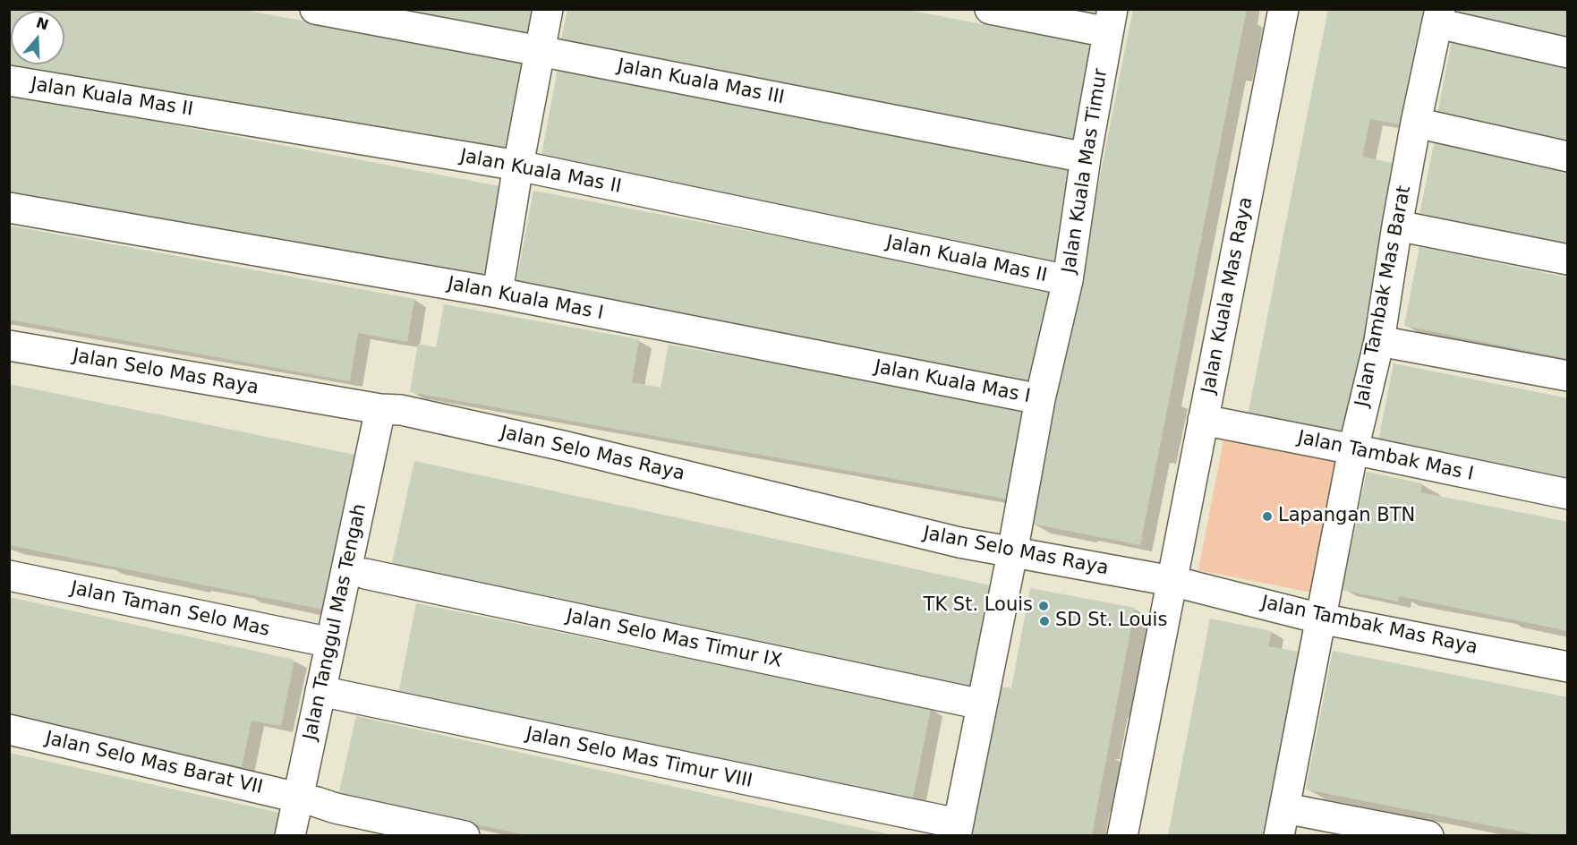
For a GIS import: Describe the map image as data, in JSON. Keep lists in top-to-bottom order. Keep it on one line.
{"streets":{"street":["Jalan Kuala Mas III","Jalan Kuala Mas II","Jalan Kuala Mas Timur","Jalan Kuala Mas Raya","Jalan Tambak Mas Barat","Jalan Kuala Mas I","Jalan Selo Mas Raya","Jalan Tambak Mas I","Jalan Taman Selo Mas","Jalan Tanggul Mas Tengah","Jalan Tambak Mas Raya","Jalan Selo Mas Timur IX","Jalan Selo Mas Timur VIII","Jalan Selo Mas Barat VII"]},"crossings":[["Jalan Kuala Mas III","Jalan Kuala Mas Timur"],["Jalan Kuala Mas II","Jalan Kuala Mas Timur"],["Jalan Kuala Mas Timur","Jalan Kuala Mas I"],["Jalan Kuala Mas Timur","Jalan Selo Mas Raya"],["Jalan Kuala Mas Timur","Jalan Selo Mas Timur IX"],["Jalan Kuala Mas Timur","Jalan Selo Mas Timur VIII"],["Jalan Kuala Mas Raya","Jalan Selo Mas Raya"],["Jalan Kuala Mas Raya","Jalan Tambak Mas I"],["Jalan Kuala Mas Raya","Jalan Tambak Mas Raya"],["Jalan Tambak Mas Barat","Jalan Tambak Mas I"],["Jalan Tambak Mas Barat","Jalan Tambak Mas Raya"],["Jalan Selo Mas Raya","Jalan Tanggul Mas Tengah"],["Jalan Selo Mas Raya","Jalan Tambak Mas Raya"],["Jalan Taman Selo Mas","Jalan Tanggul Mas Tengah"],["Jalan Tanggul Mas Tengah","Jalan Selo Mas Timur IX"],["Jalan Tanggul Mas Tengah","Jalan Selo Mas Timur VIII"],["Jalan Tanggul Mas Tengah","Jalan Selo Mas Barat VII"]],"places":["Lapangan BTN","TK St. Louis","SD St. Louis"],"north":"top"}
